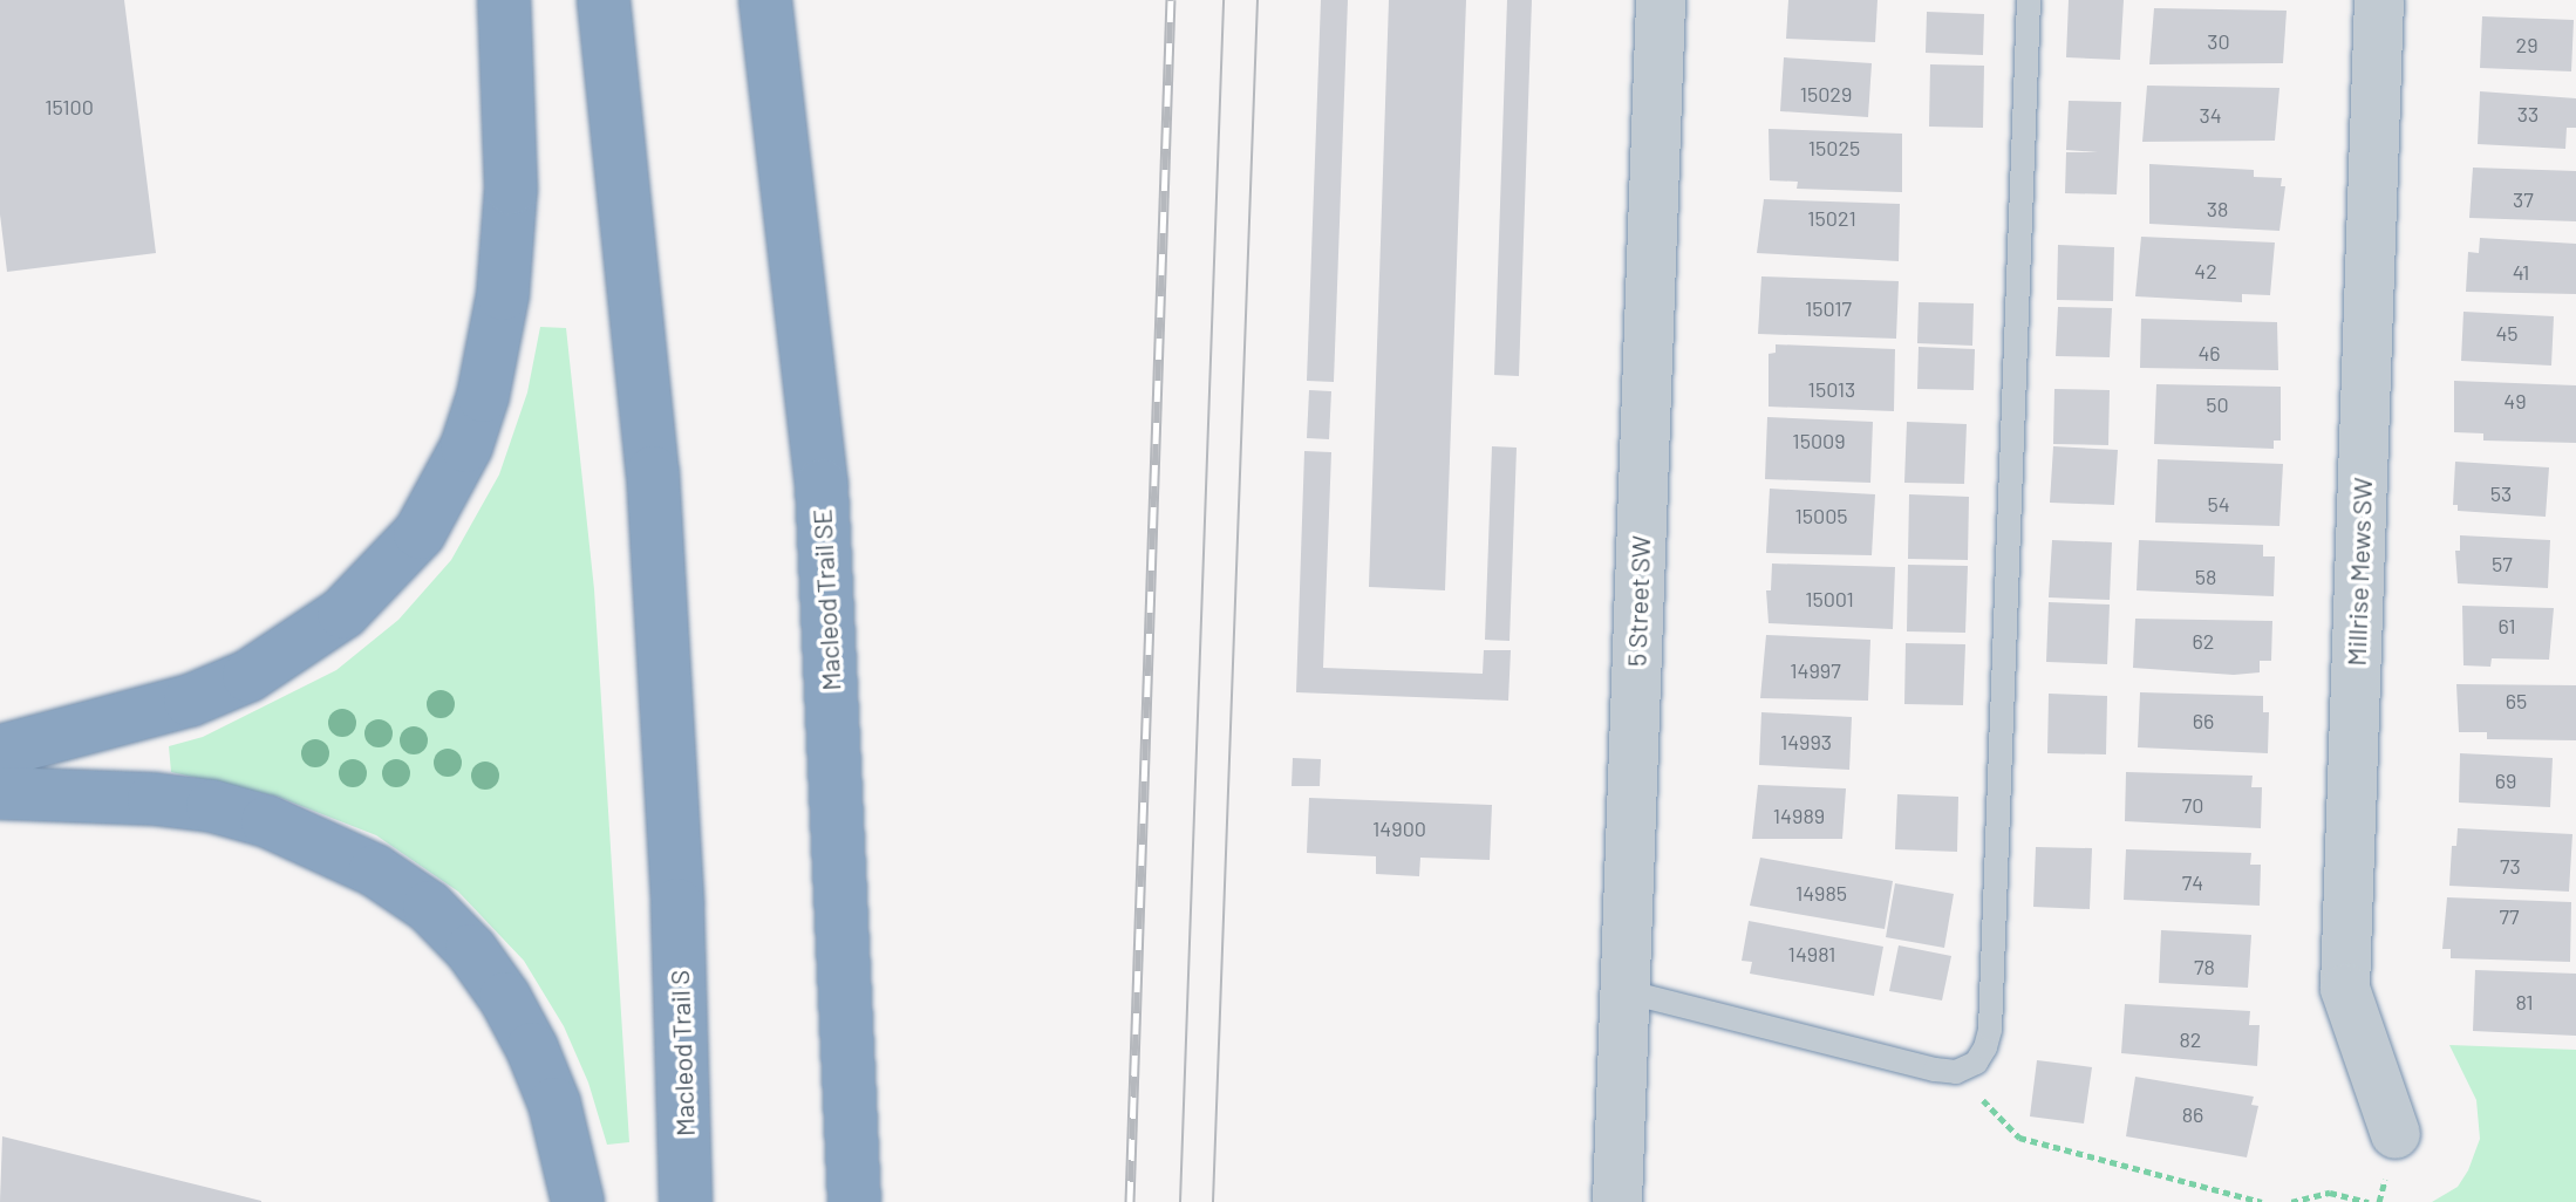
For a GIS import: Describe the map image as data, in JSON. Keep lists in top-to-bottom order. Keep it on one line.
{"streets":{"highway":["Macleod Trail SE","Macleod Trail S"],"street":["Millrise Mews SW","5 Street SW"]},"house_numbers":["30","29","15029","15100","33","34","15025","37","38","15021","42","41","15017","45","46","15013","49","50","15009","53","54","15005","57","58","15001","61","62","14997","65","66","14993","69","70","14989","14900","73","74","14985","77","14981","78","81","82","86"]}
